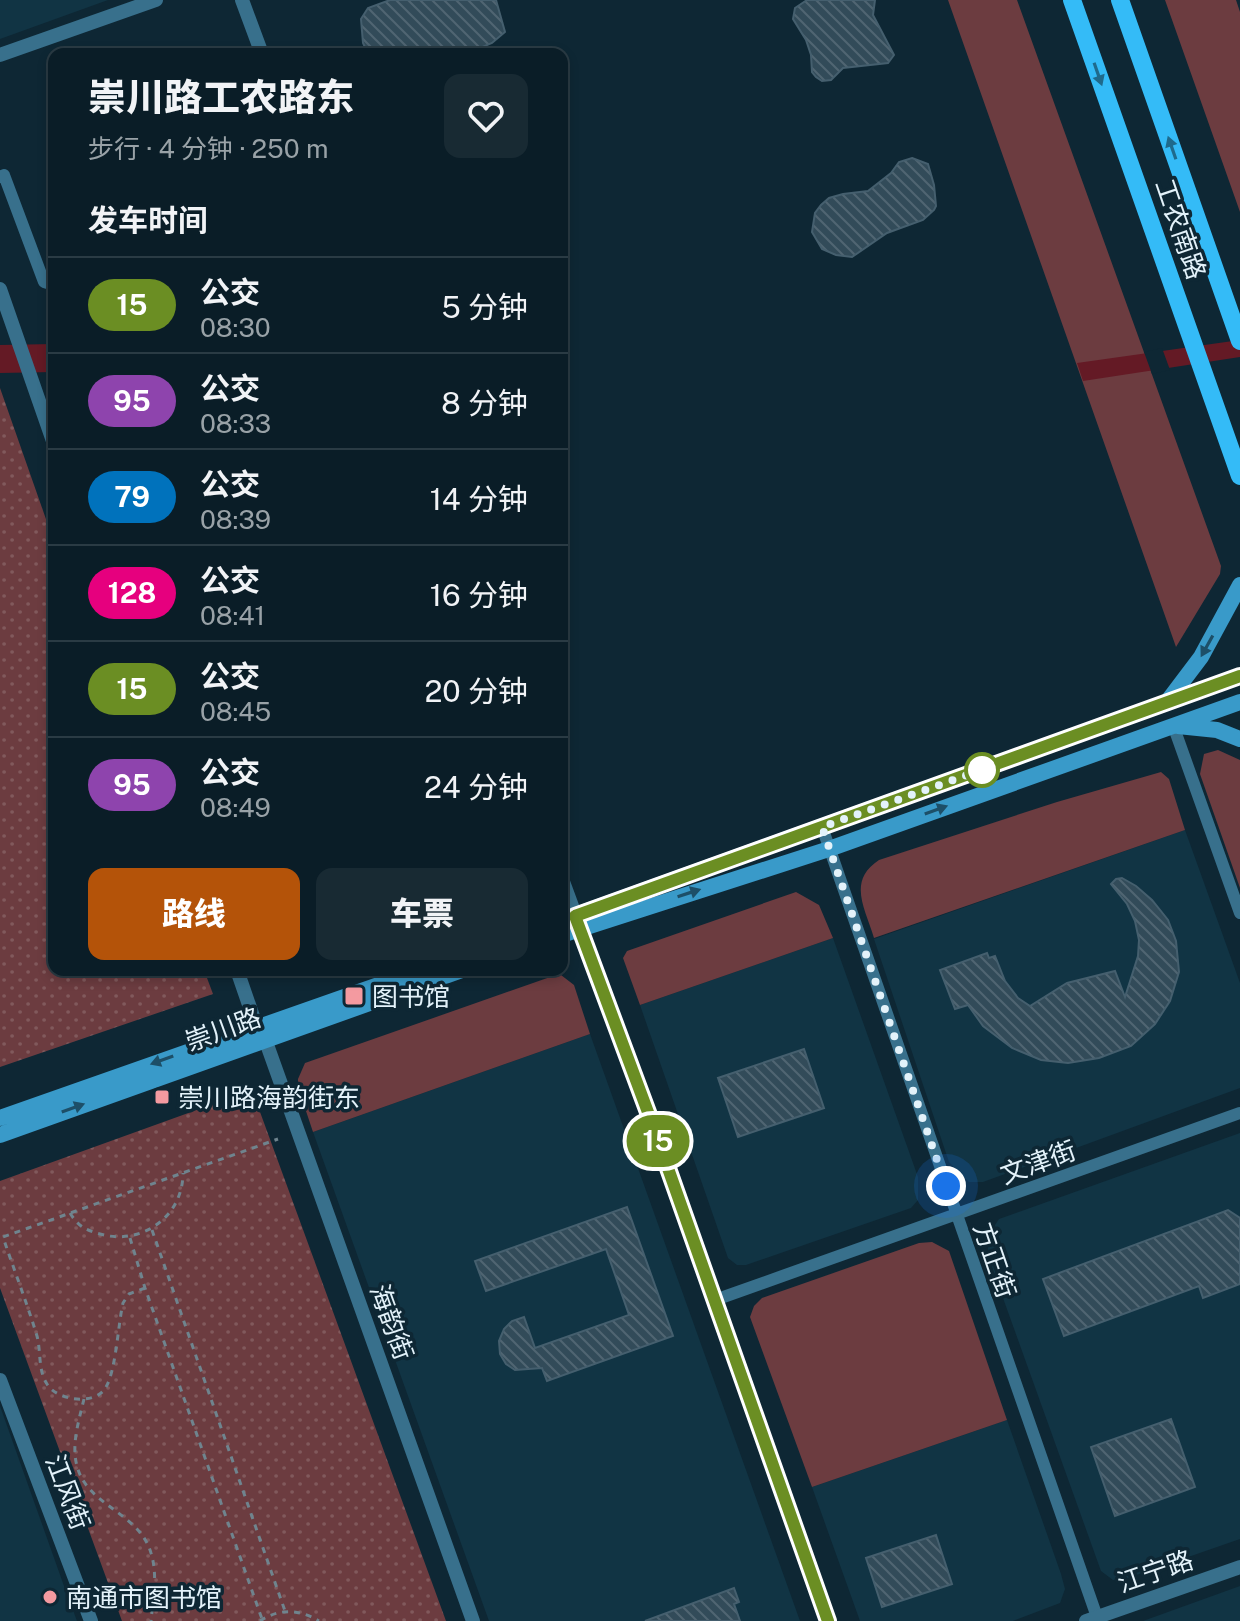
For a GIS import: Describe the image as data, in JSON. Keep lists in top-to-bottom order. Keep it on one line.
{"streets":{"main road":["工农南路","崇川路"],"street":["文津街","方正街","海韵街","江风街","江宁路"]},"crossings":[["崇川路","海韵街"],["文津街","方正街"],["方正街","江宁路"]],"places":{"transit":["图书馆","崇川路海韵街东"],"other":["南通市图书馆"]},"lines":["bus line 15"],"page":{"on_map":"15","heading":[["崇川路工农路东","步行 · 4 分钟 · 250 m"],"发车时间"],"list":[{"mark":"15","name":"公交","note":"08:30","value":"5 分钟"},{"mark":"95","name":"公交","note":"08:33","value":"8 分钟"},{"mark":"79","name":"公交","note":"08:39","value":"14 分钟"},{"mark":"128","name":"公交","note":"08:41","value":"16 分钟"},{"mark":"15","name":"公交","note":"08:45","value":"20 分钟"},{"mark":"95","name":"公交","note":"08:49","value":"24 分钟"}],"buttons":["路线","车票"]}}
